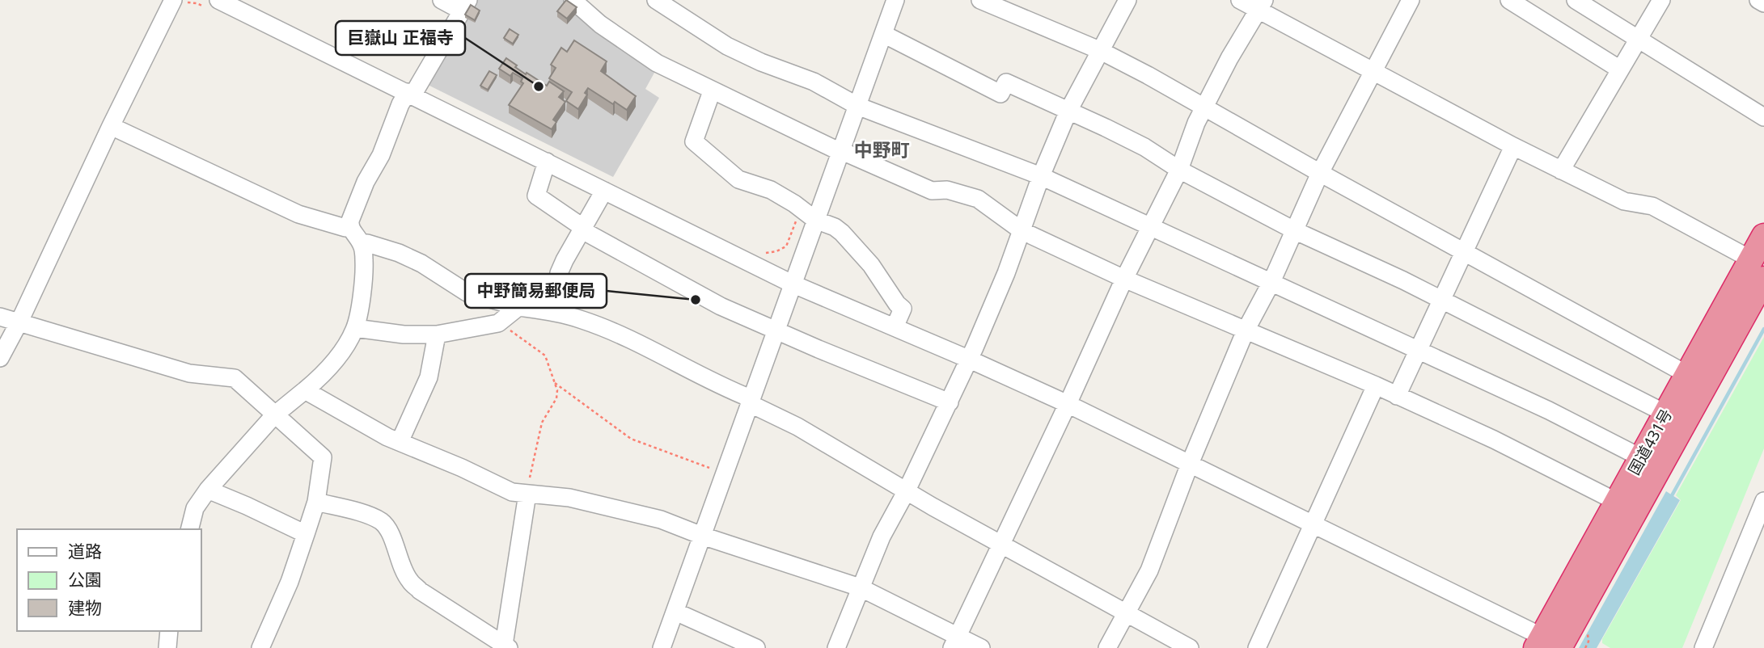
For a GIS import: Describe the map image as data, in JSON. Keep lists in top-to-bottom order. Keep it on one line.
{"streets":{"highway":["国道431号"]},"districts":["中野町"],"places":["巨嶽山 正福寺","中野簡易郵便局"],"legend":["道路","公園","建物"]}
